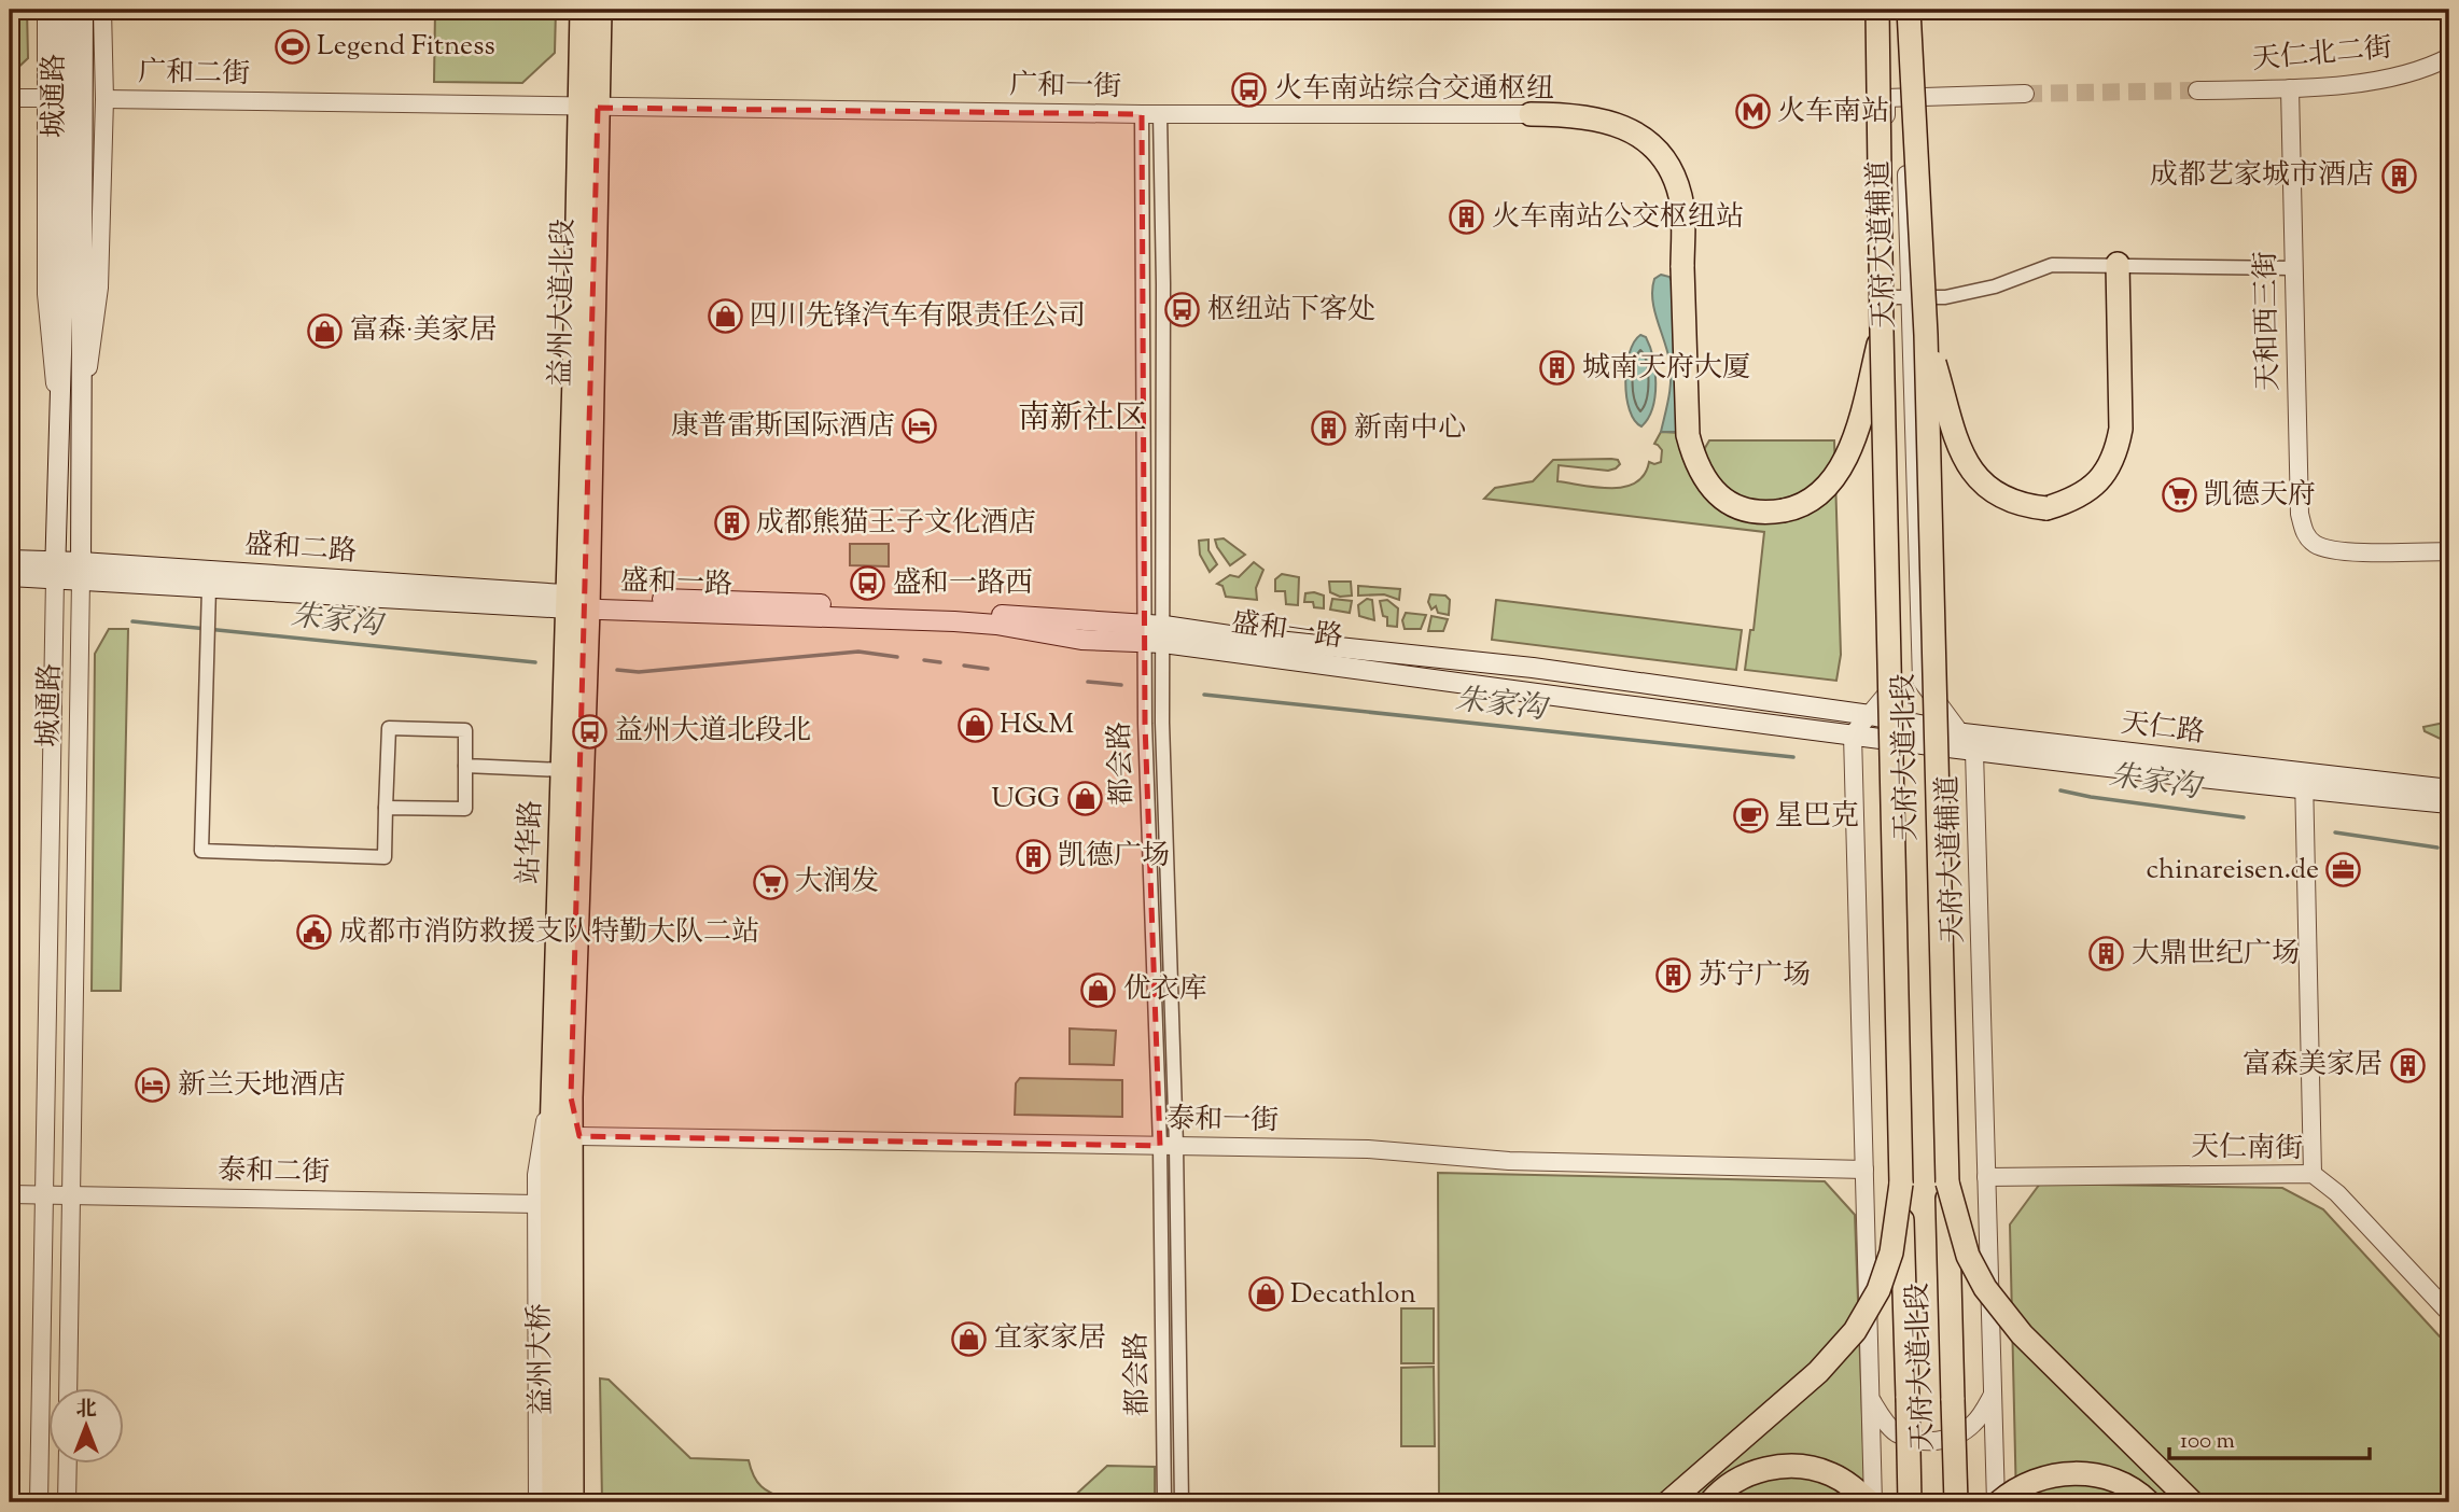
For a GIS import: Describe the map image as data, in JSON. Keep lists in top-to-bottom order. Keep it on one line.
{"streets":{"main road":["城通路","益州大道北段","盛和二路","盛和一路","天仁路","天府大道北段","站华路","益州大桥"],"street":["天仁北二街","广和二街","广和一街","天府大道辅道","天和西三街","都会路","泰和一街","天仁南街","泰和二街"]},"crossings":[["天仁北二街","天和西三街"],["广和二街","广和一街"],["广和二街","益州大道北段"],["广和一街","益州大道北段"],["广和一街","都会路"],["城通路","盛和二路"],["城通路","泰和二街"],["天府大道辅道","盛和一路"],["天府大道辅道","天仁路"],["天府大道辅道","天仁南街"],["益州大道北段","盛和二路"],["益州大道北段","盛和一路"],["益州大道北段","站华路"],["盛和二路","盛和一路"],["盛和二路","站华路"],["盛和一路","天仁路"],["盛和一路","都会路"],["盛和一路","站华路"],["都会路","泰和一街"],["站华路","泰和二街"],["站华路","益州大桥"],["泰和二街","益州大桥"]],"districts":["南新社区"],"water":["朱家沟"],"places":{"sports":["Legend Fitness"],"bus stop":["火车南站综合交通枢纽","枢纽站下客处","盛和一路西","益州大道北段北"],"metro station":["火车南站"],"building":["成都艺家城市酒店","火车南站公交枢纽站","城南天府大厦","新南中心","成都熊猫王子文化酒店","凯德广场","大鼎世纪广场","苏宁广场","富森美家居"],"shop":["四川先锋汽车有限责任公司","富森·美家居","H&M","UGG","优衣库","Decathlon","宜家家居"],"hotel":["康普雷斯国际酒店","新兰天地酒店"],"supermarket":["凯德天府","大润发"],"cafe":["星巴克"],"office":["chinareisen.de"],"public building":["成都市消防救援支队特勤大队二站"]},"scale_bar":"100 m","north":"top"}
